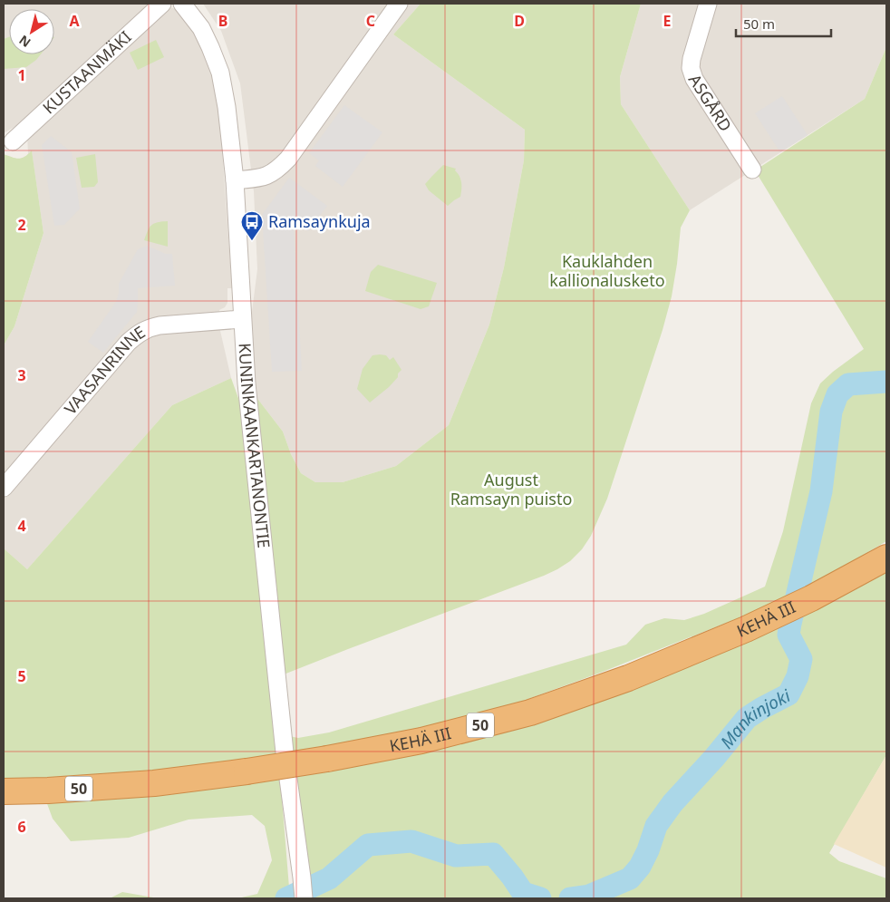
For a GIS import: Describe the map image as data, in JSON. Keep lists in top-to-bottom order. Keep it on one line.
{"streets":{"highway":["KEHÄ III","50"],"street":["KUSTAANMÄKI","ASGÅRD","VAASANRINNE","KUNINKAANKARTANONTIE"]},"crossings":[["VAASANRINNE","KUNINKAANKARTANONTIE"]],"water":["Mankinjoki"],"parks":["Kauklahden kallionalusketo","August Ramsayn puisto"],"places":{"bus stop":["Ramsaynkuja"]},"scale_bar":"50 m","north":"bottom left","grid":{"columns":["A","B","C","D","E"],"rows":["1","2","3","4","5","6"]}}
